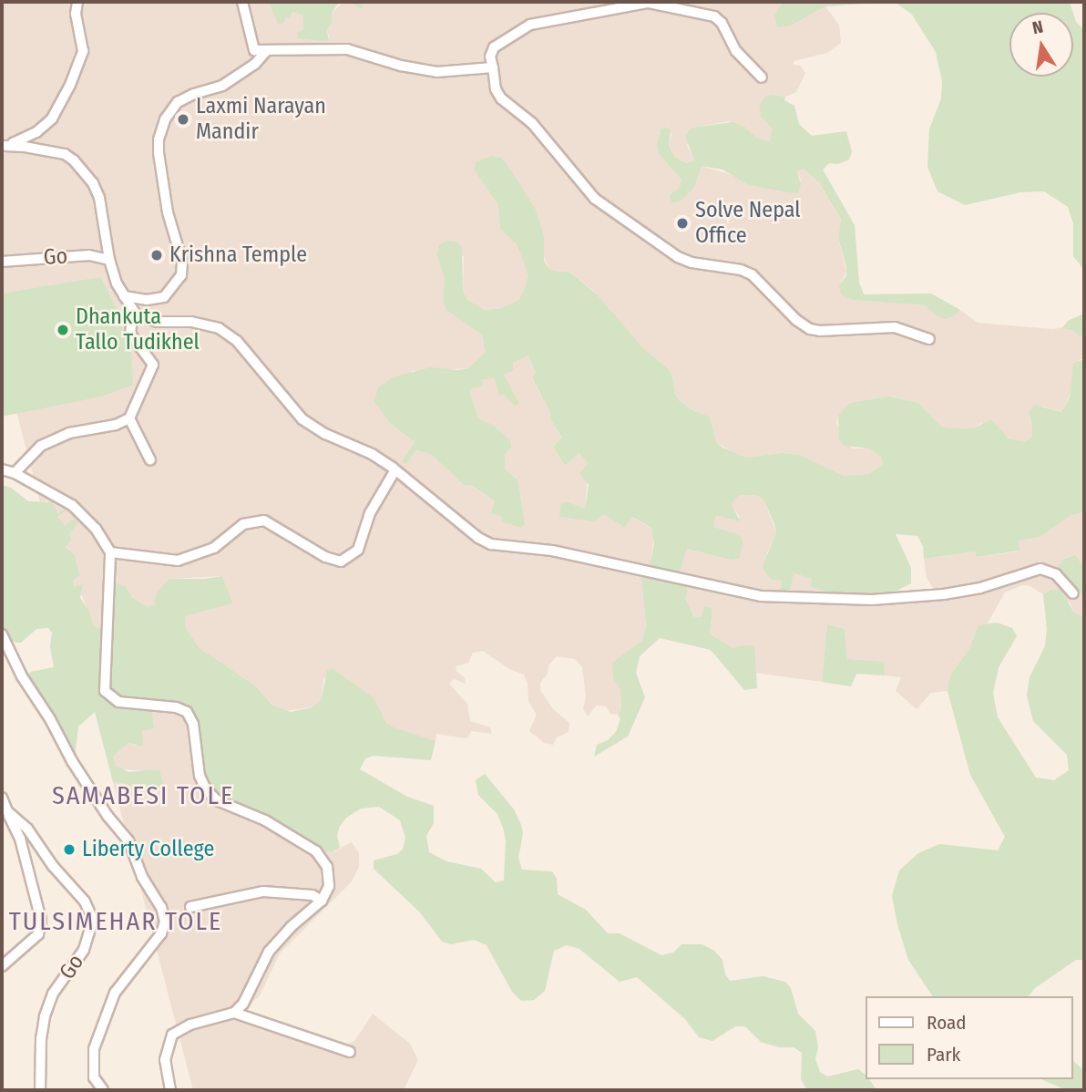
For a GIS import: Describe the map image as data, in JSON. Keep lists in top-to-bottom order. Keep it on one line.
{"streets":{"street":["Go"]},"districts":["SAMABESI TOLE","TULSIMEHAR TOLE"],"places":["Laxmi Narayan Mandir","Solve Nepal Office","Krishna Temple","Dhankuta Tallo Tudikhel","Liberty College"],"legend":["Road","Park"],"north":"top"}
